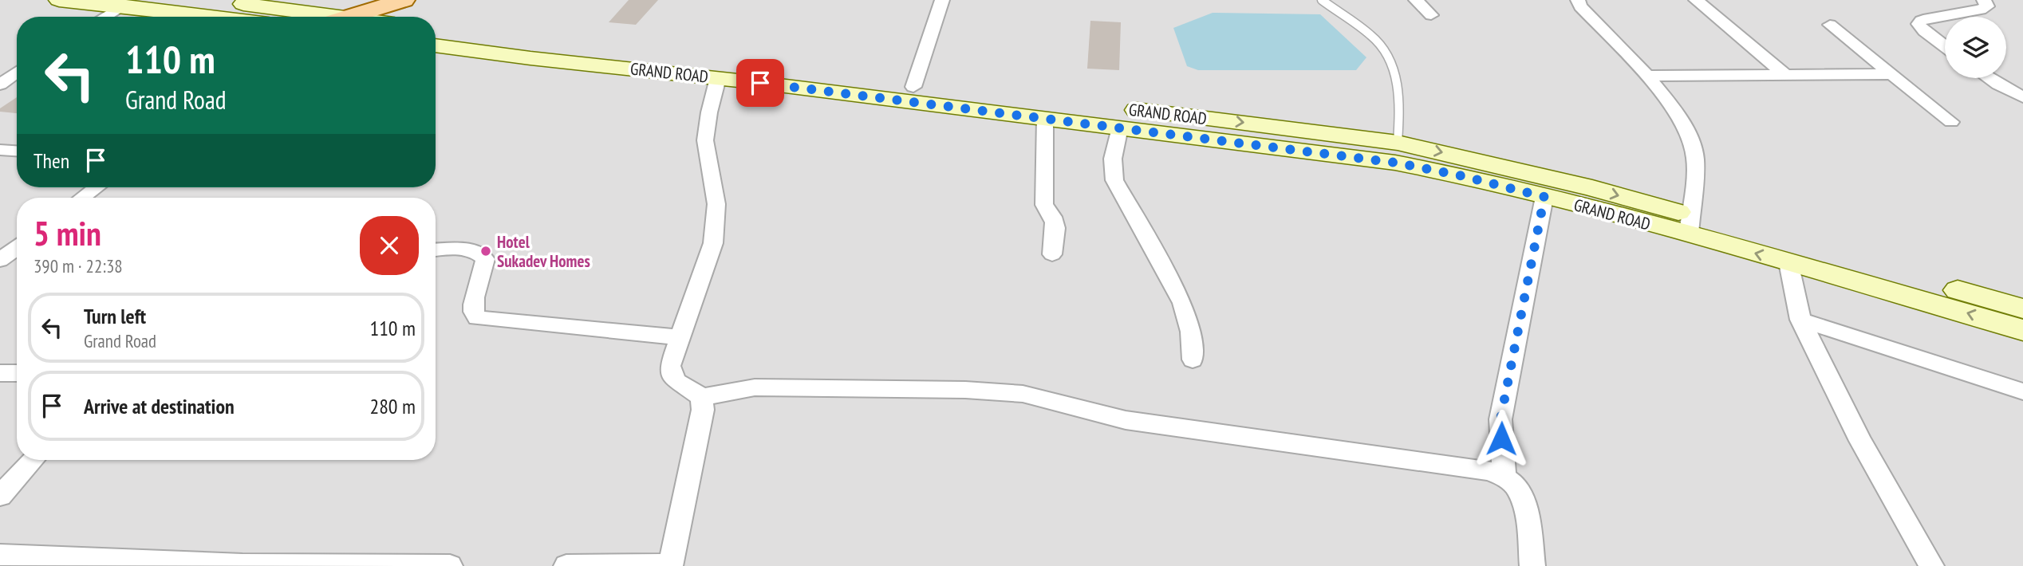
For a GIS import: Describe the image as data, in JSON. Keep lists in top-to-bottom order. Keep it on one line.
{"streets":{"main road":["GRAND ROAD"]},"places":["Hotel Sukadev Homes"],"page":{"turn":["110 m","Grand Road"],"then":"Then","heading":["5 min","390 m · 22:38"],"list":[{"name":"Turn left","note":"Grand Road","value":"110 m"},{"name":"Arrive at destination","value":"280 m"}]}}
